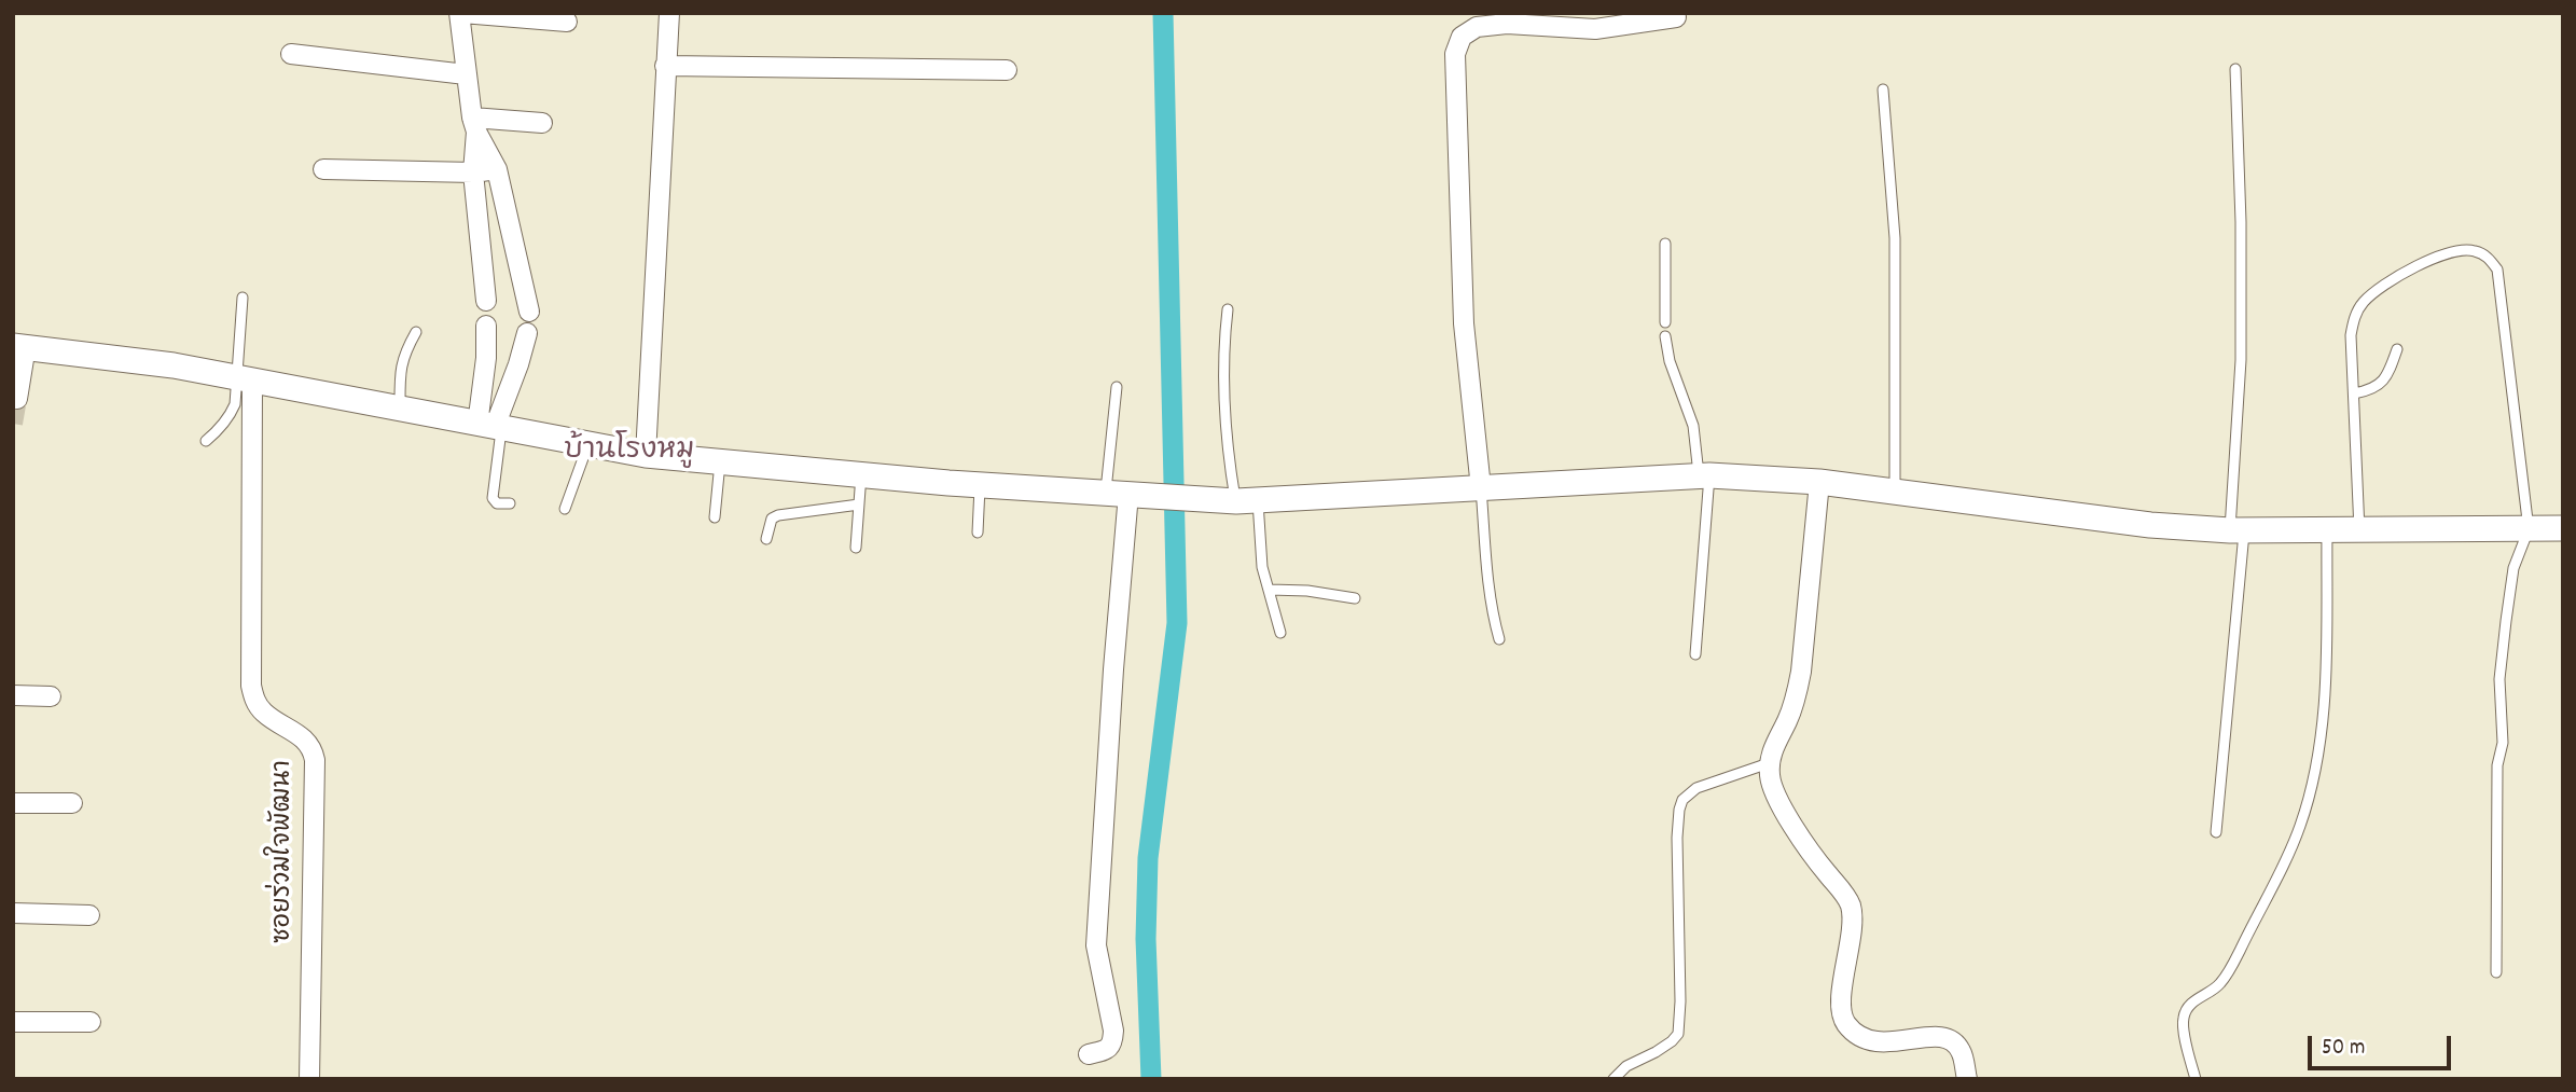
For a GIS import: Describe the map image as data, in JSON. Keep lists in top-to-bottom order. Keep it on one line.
{"streets":{"street":["ซอยร่วมใจพัฒนา"]},"districts":["บ้านโรงหมู"],"scale_bar":"50 m"}
